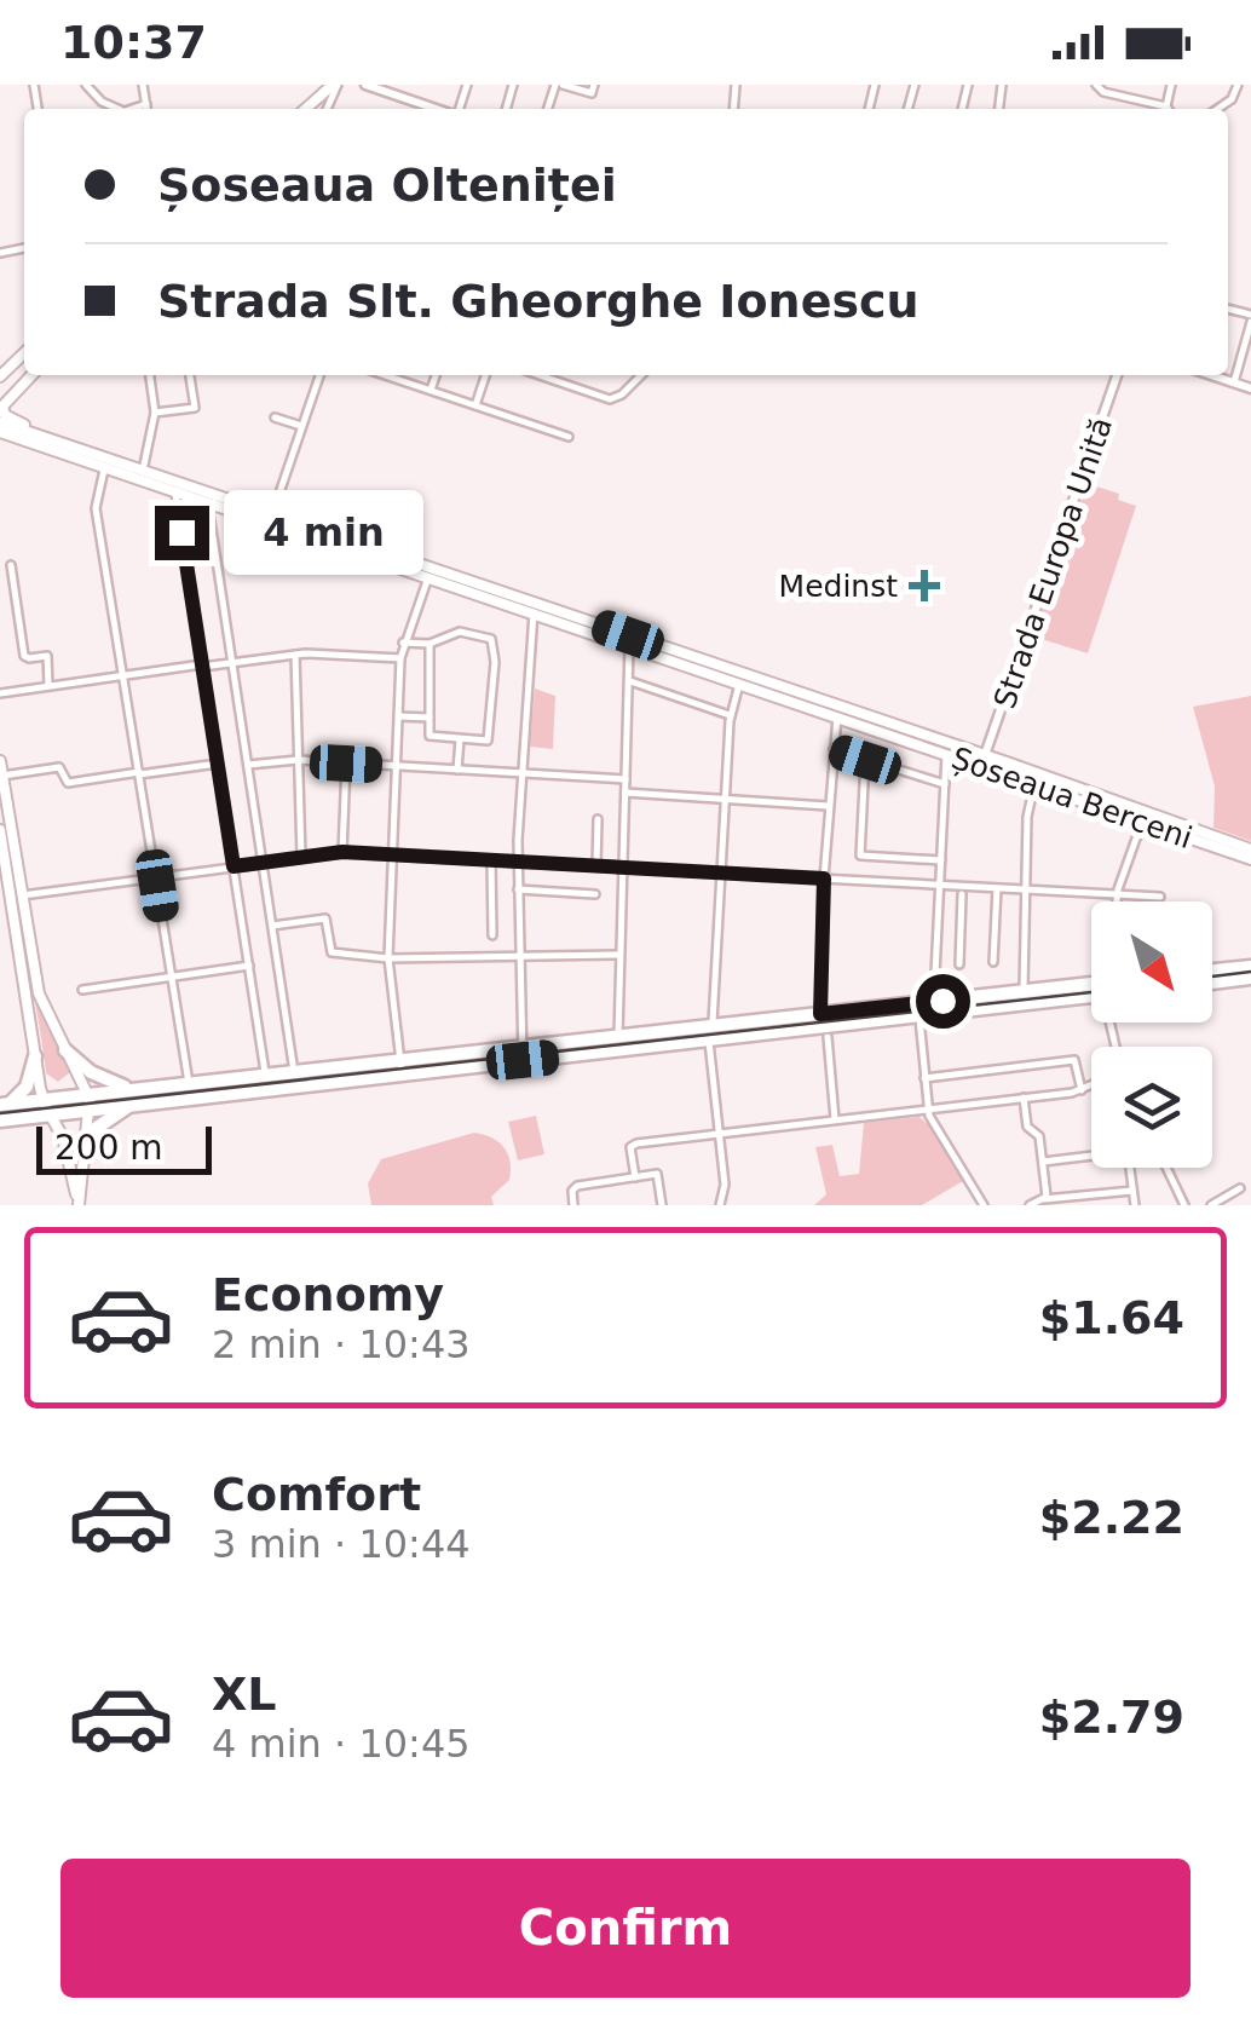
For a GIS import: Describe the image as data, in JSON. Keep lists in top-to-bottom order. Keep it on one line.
{"streets":{"main road":["Șoseaua Berceni"],"street":["Strada Europa Unită"]},"crossings":[["Strada Europa Unită","Șoseaua Berceni"]],"places":{"health":["Medinst"]},"scale_bar":"200 m","north":"bottom right","page":{"status":"10:37","banner":["Șoseaua Olteniței","Strada Slt. Gheorghe Ionescu"],"bubble":"4 min","scale":"200 m","list":[{"name":"Economy","note":"2 min · 10:43","value":"$1.64"},{"name":"Comfort","note":"3 min · 10:44","value":"$2.22"},{"name":"XL","note":"4 min · 10:45","value":"$2.79"}],"buttons":"Confirm"}}
